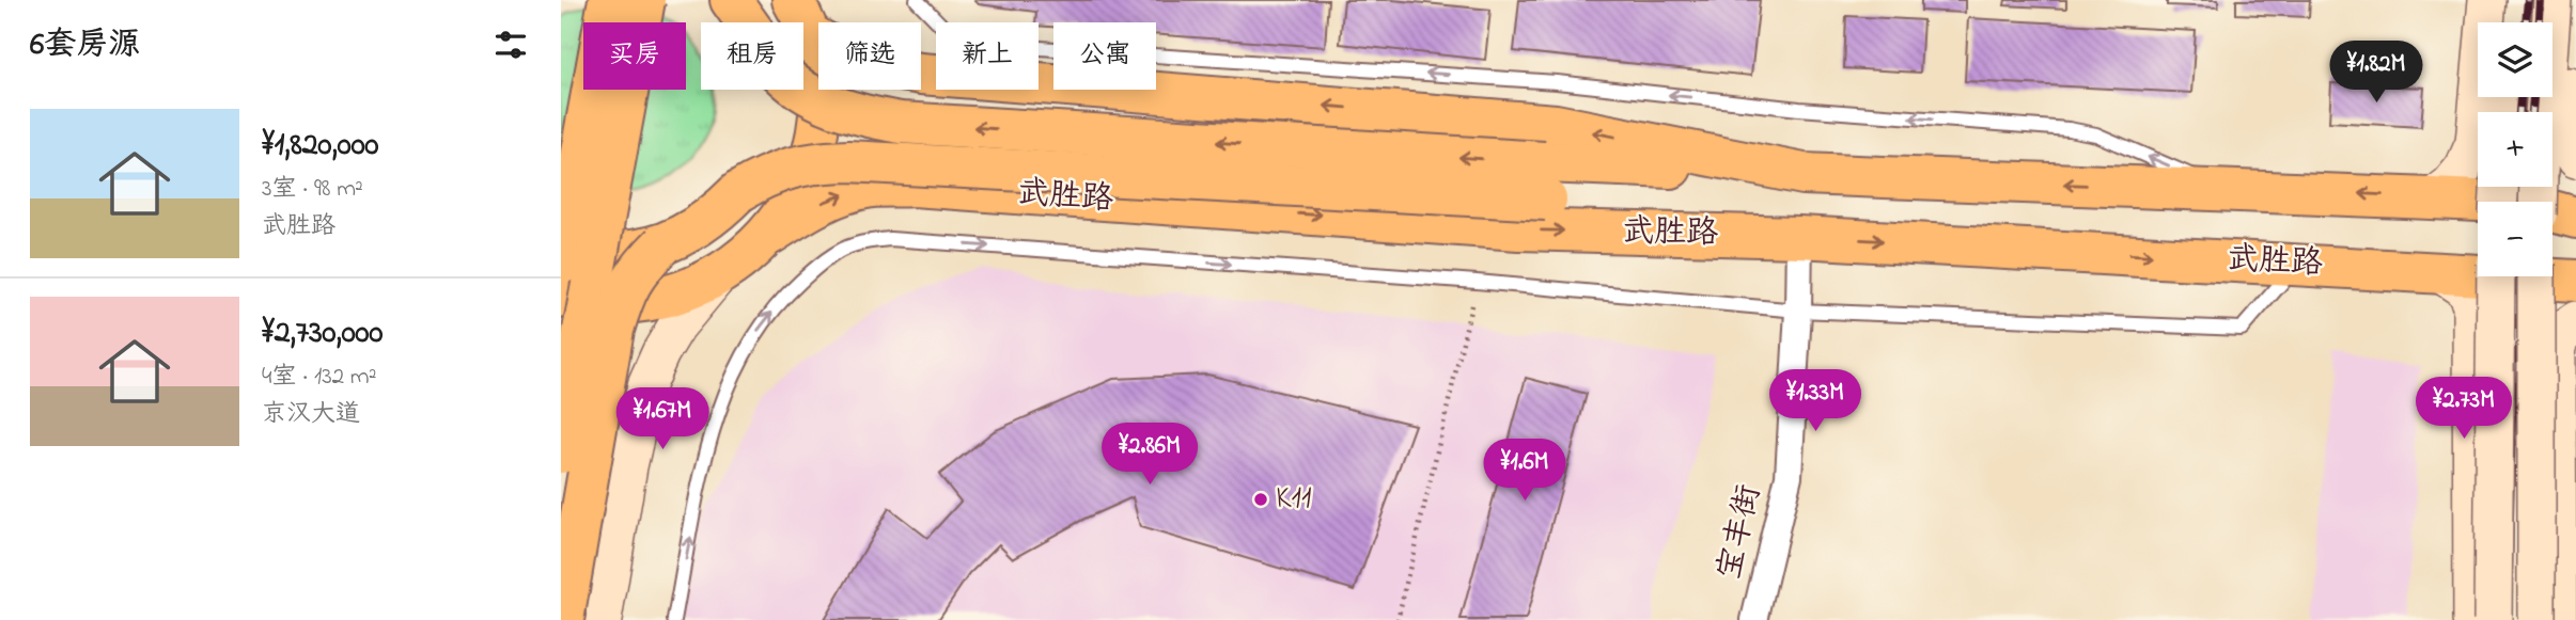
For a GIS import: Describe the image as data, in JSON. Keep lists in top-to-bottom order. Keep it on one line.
{"streets":{"main road":["武胜路"],"street":["宝丰街"]},"crossings":[["武胜路","宝丰街"]],"places":["K11"],"page":{"heading":"6套房源","map_buttons":["+","−"],"chip":["买房","租房","筛选","新上","公寓"],"price":["¥1.82M","¥1.33M","¥2.73M","¥1.67M","¥2.86M","¥1.6M"],"list":[{"name":"¥1,820,000","note":"3室 · 98 m² · 武胜路"},{"name":"¥2,730,000","note":"4室 · 132 m² · 京汉大道"}]}}
